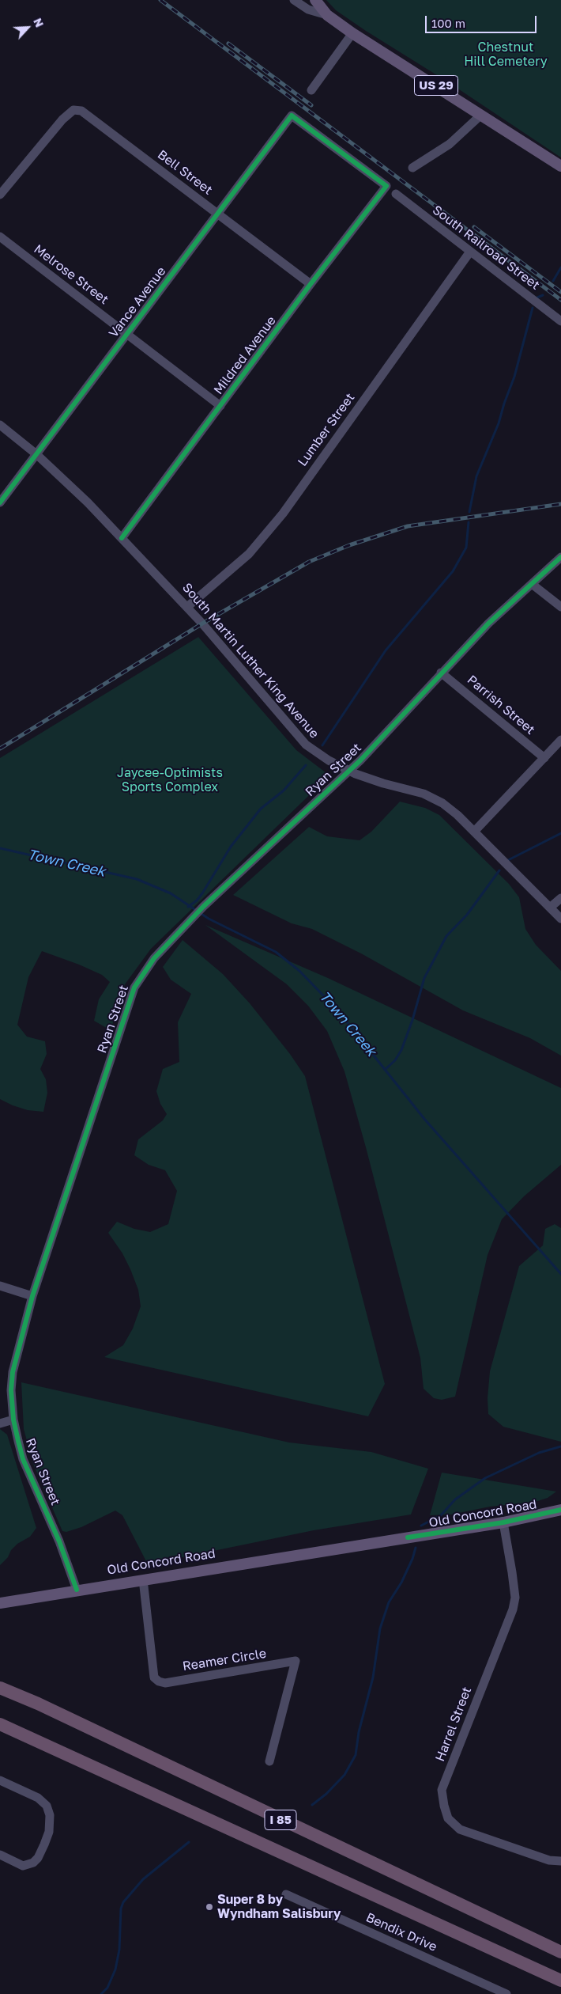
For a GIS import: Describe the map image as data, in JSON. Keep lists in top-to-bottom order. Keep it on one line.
{"streets":{"highway":["I 85"],"main road":["US 29","Old Concord Road"],"street":["Bell Street","South Railroad Street","Melrose Street","Vance Avenue","Mildred Avenue","Lumber Street","South Martin Luther King Avenue","Parrish Street","Ryan Street","Reamer Circle","Harrel Street","Bendix Drive"]},"crossings":[["Bell Street","Vance Avenue"],["Bell Street","Mildred Avenue"],["South Railroad Street","Lumber Street"],["Melrose Street","Vance Avenue"],["Melrose Street","Mildred Avenue"],["Vance Avenue","Mildred Avenue"],["Vance Avenue","South Martin Luther King Avenue"],["Mildred Avenue","South Martin Luther King Avenue"],["Lumber Street","South Martin Luther King Avenue"],["South Martin Luther King Avenue","Ryan Street"],["Parrish Street","Ryan Street"],["Ryan Street","Old Concord Road"],["Old Concord Road","Reamer Circle"],["Old Concord Road","Harrel Street"]],"water":["Town Creek"],"parks":["Chestnut Hill Cemetery","Jaycee-Optimists Sports Complex"],"places":["Super 8 by Wyndham Salisbury"],"scale_bar":"100 m","north":"top right"}
